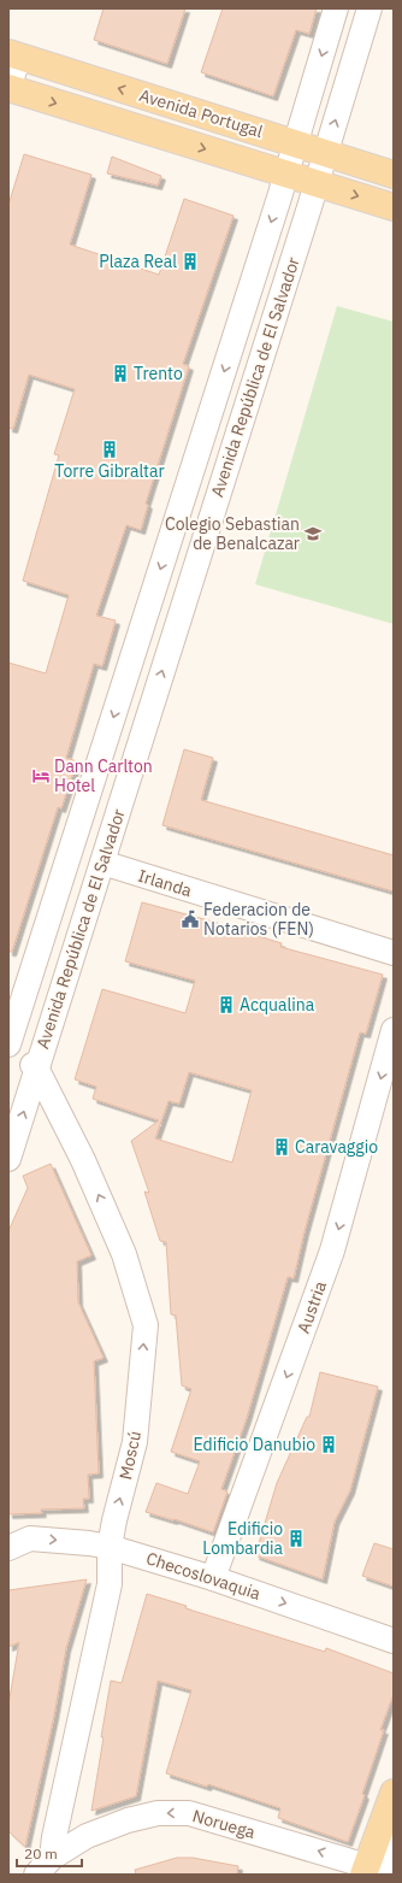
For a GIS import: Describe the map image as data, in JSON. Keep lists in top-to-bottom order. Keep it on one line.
{"streets":{"main road":["Avenida Portugal"],"street":["Avenida República de El Salvador","Irlanda","Austria","Moscú","Checoslovaquia","Noruega"]},"crossings":[["Avenida Portugal","Avenida República de El Salvador"],["Avenida República de El Salvador","Irlanda"],["Avenida República de El Salvador","Moscú"],["Austria","Checoslovaquia"],["Moscú","Checoslovaquia"],["Moscú","Noruega"]],"one_way":["Austria","Moscú","Checoslovaquia","Noruega"],"places":{"building":["Plaza Real","Trento","Torre Gibraltar","Acqualina","Caravaggio","Edificio Danubio","Edificio Lombardia"],"school or university":["Colegio Sebastian de Benalcazar"],"hotel":["Dann Carlton Hotel"],"public building":["Federacion de Notarios (FEN)"]},"scale_bar":"20 m"}
